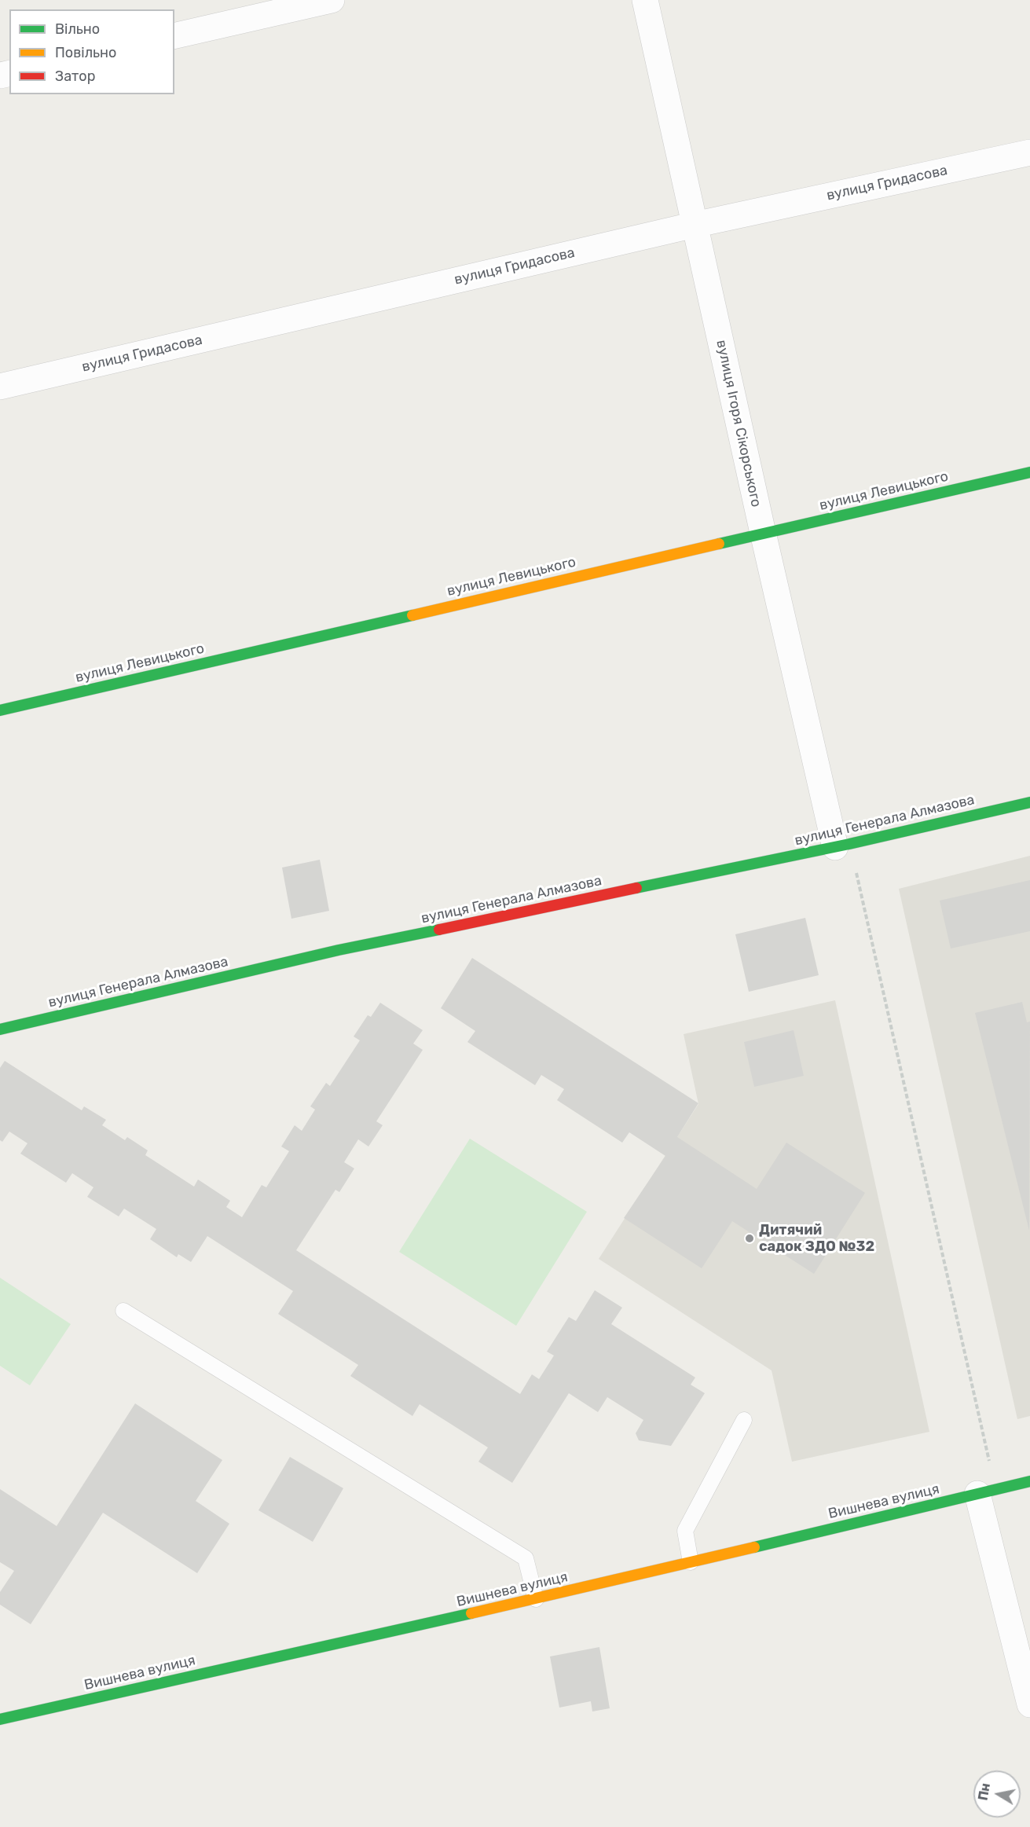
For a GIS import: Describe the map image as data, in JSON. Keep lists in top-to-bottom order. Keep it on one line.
{"streets":{"street":["вулиця Гридасова","вулиця Ігоря Сікорського","вулиця Левицького","вулиця Генерала Алмазова","Вишнева вулиця"]},"crossings":[["вулиця Гридасова","вулиця Ігоря Сікорського"],["вулиця Ігоря Сікорського","вулиця Левицького"],["вулиця Ігоря Сікорського","вулиця Генерала Алмазова"]],"places":["Дитячий садок ЗДО №32"],"legend":["Вільно","Повільно","Затор"],"north":"left"}
